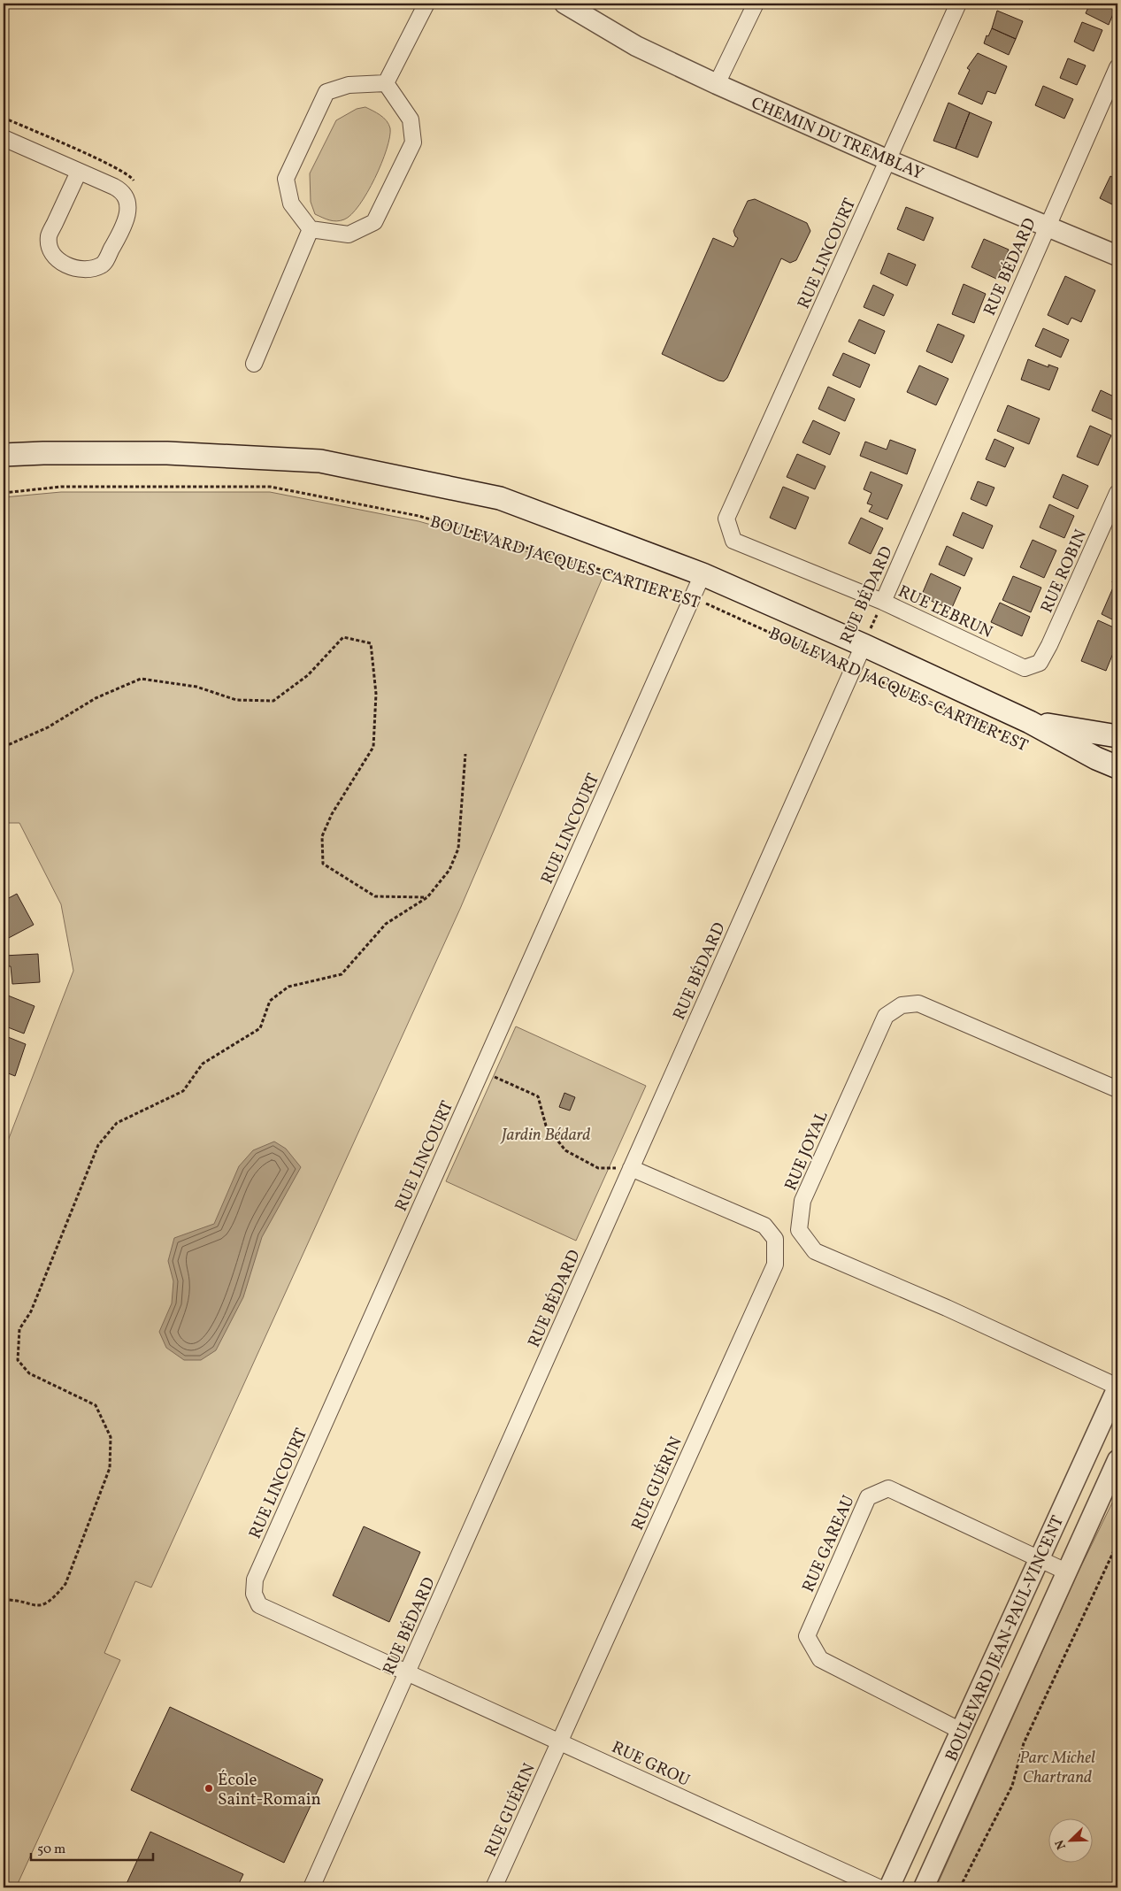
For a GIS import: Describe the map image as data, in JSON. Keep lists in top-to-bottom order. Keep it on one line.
{"streets":{"main road":["BOULEVARD JACQUES-CARTIER EST"],"street":["CHEMIN DU TREMBLAY","RUE LINCOURT","RUE BÉDARD","RUE ROBIN","RUE LEBRUN","RUE JOYAL","RUE GUÉRIN","RUE GAREAU","BOULEVARD JEAN-PAUL-VINCENT","RUE GROU"]},"crossings":[["CHEMIN DU TREMBLAY","RUE LINCOURT"],["CHEMIN DU TREMBLAY","RUE BÉDARD"],["RUE LINCOURT","RUE BÉDARD"],["RUE LINCOURT","BOULEVARD JACQUES-CARTIER EST"],["RUE LINCOURT","RUE LEBRUN"],["RUE LINCOURT","RUE GROU"],["RUE BÉDARD","BOULEVARD JACQUES-CARTIER EST"],["RUE BÉDARD","RUE LEBRUN"],["RUE BÉDARD","RUE GUÉRIN"],["RUE BÉDARD","RUE GROU"],["RUE ROBIN","RUE LEBRUN"],["RUE JOYAL","BOULEVARD JEAN-PAUL-VINCENT"],["RUE GUÉRIN","RUE GROU"],["RUE GAREAU","BOULEVARD JEAN-PAUL-VINCENT"]],"parks":["Jardin Bédard","Parc Michel Chartrand"],"places":["École Saint-Romain"],"scale_bar":"50 m","north":"bottom left"}
